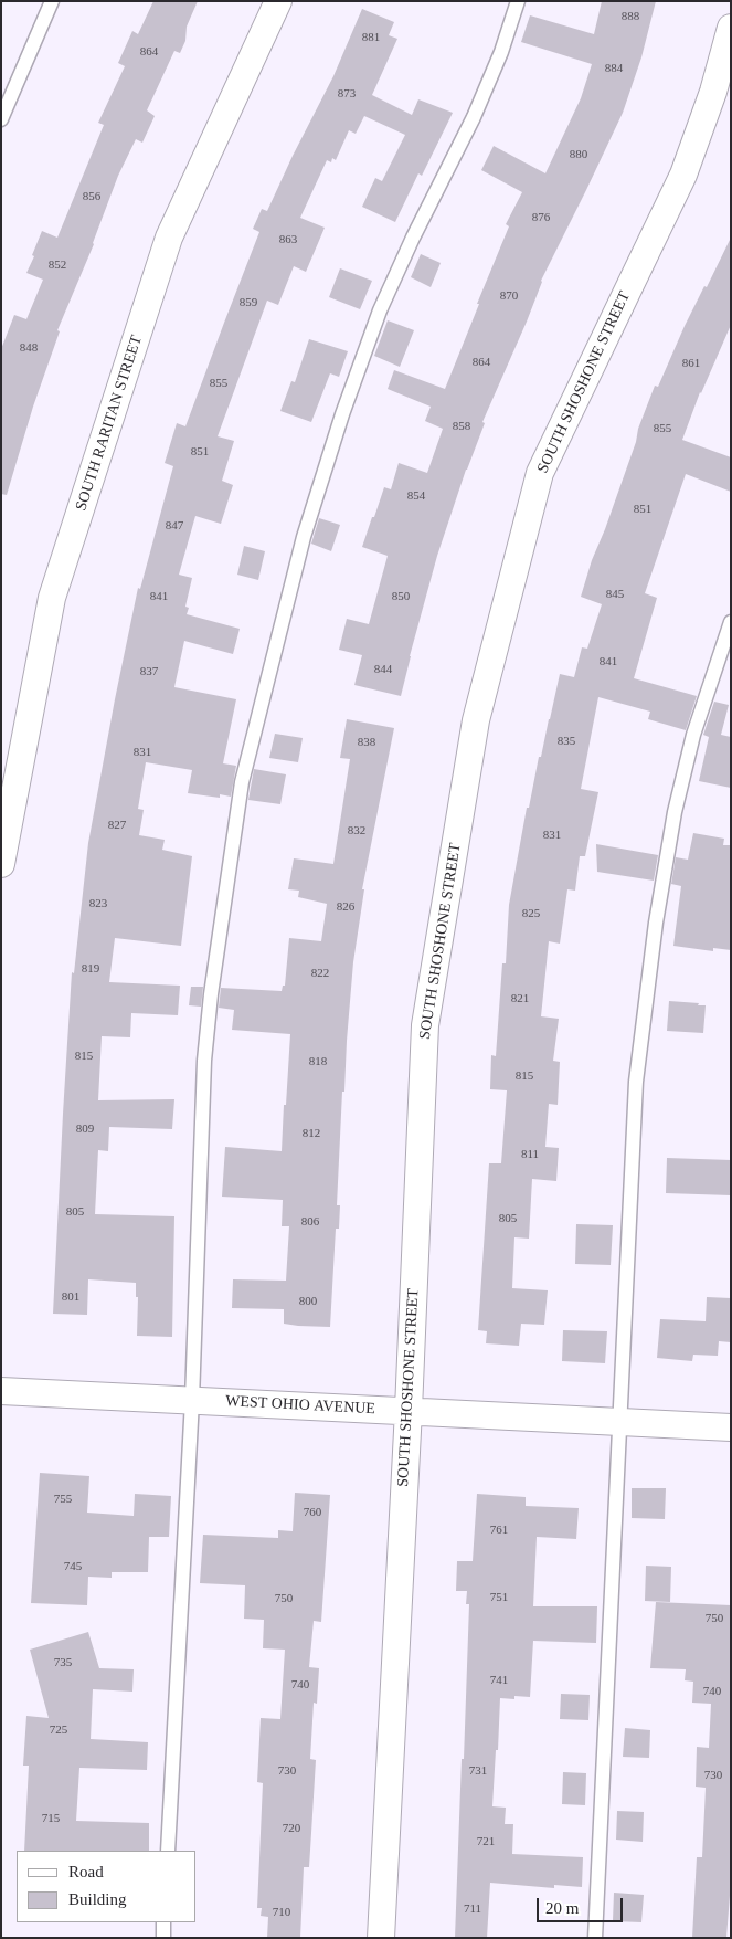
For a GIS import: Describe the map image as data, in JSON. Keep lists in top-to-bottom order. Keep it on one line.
{"streets":{"street":["SOUTH SHOSHONE STREET","SOUTH RARITAN STREET","WEST OHIO AVENUE"]},"crossings":[["SOUTH SHOSHONE STREET","WEST OHIO AVENUE"]],"house_numbers":["888","881","864","884","873","880","856","876","863","852","870","859","848","864","861","855","858","855","851","854","851","847","845","841","850","841","844","837","835","838","831","827","832","831","823","826","825","819","822","821","815","818","815","809","812","811","805","805","806","801","800","755","760","761","745","751","750","750","735","741","740","740","725","730","731","730","715","720","721","711","710"],"legend":["Road","Building"],"scale_bar":"20 m"}
